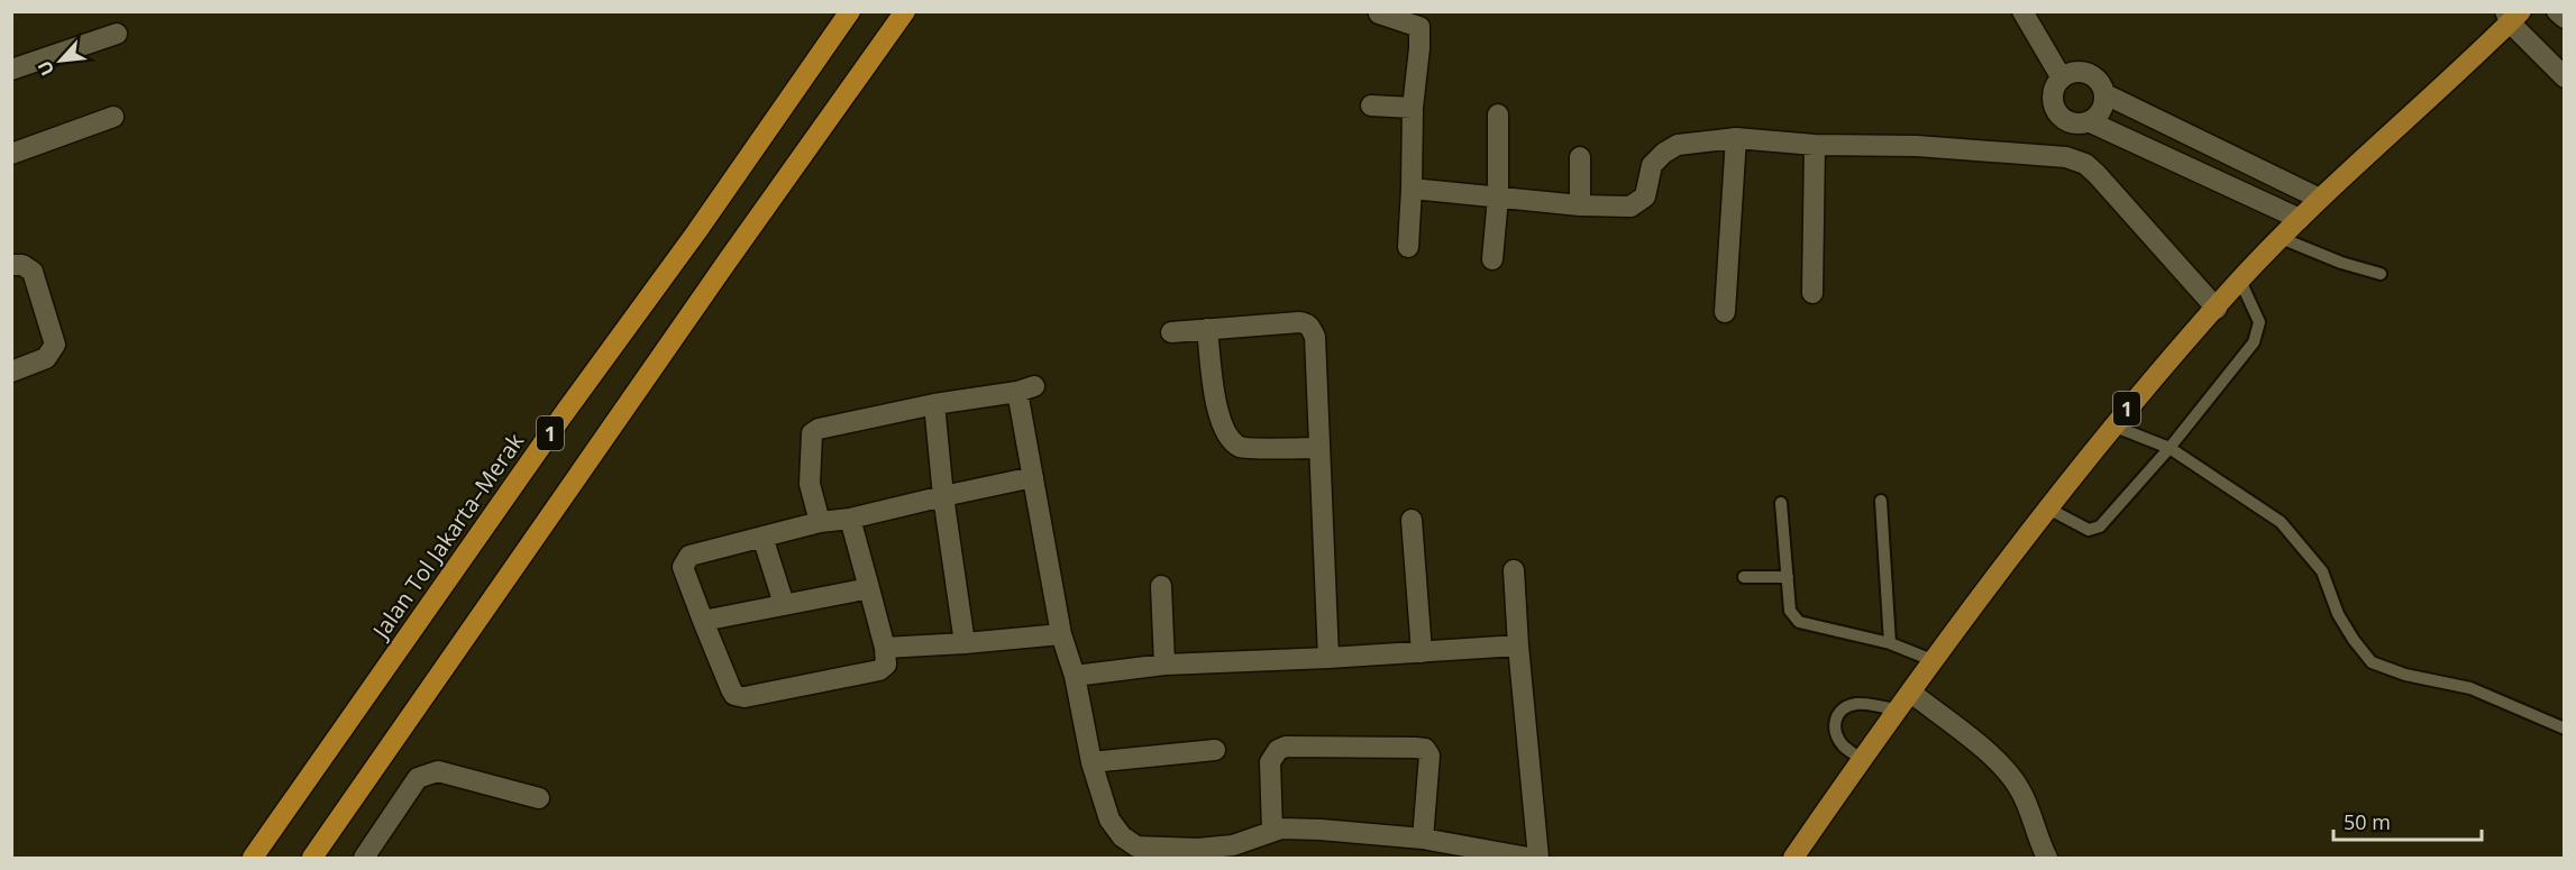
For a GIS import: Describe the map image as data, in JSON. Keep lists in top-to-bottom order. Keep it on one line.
{"streets":{"highway":["1","Jalan Tol Jakarta–Merak"]},"scale_bar":"50 m","north":"bottom left"}
